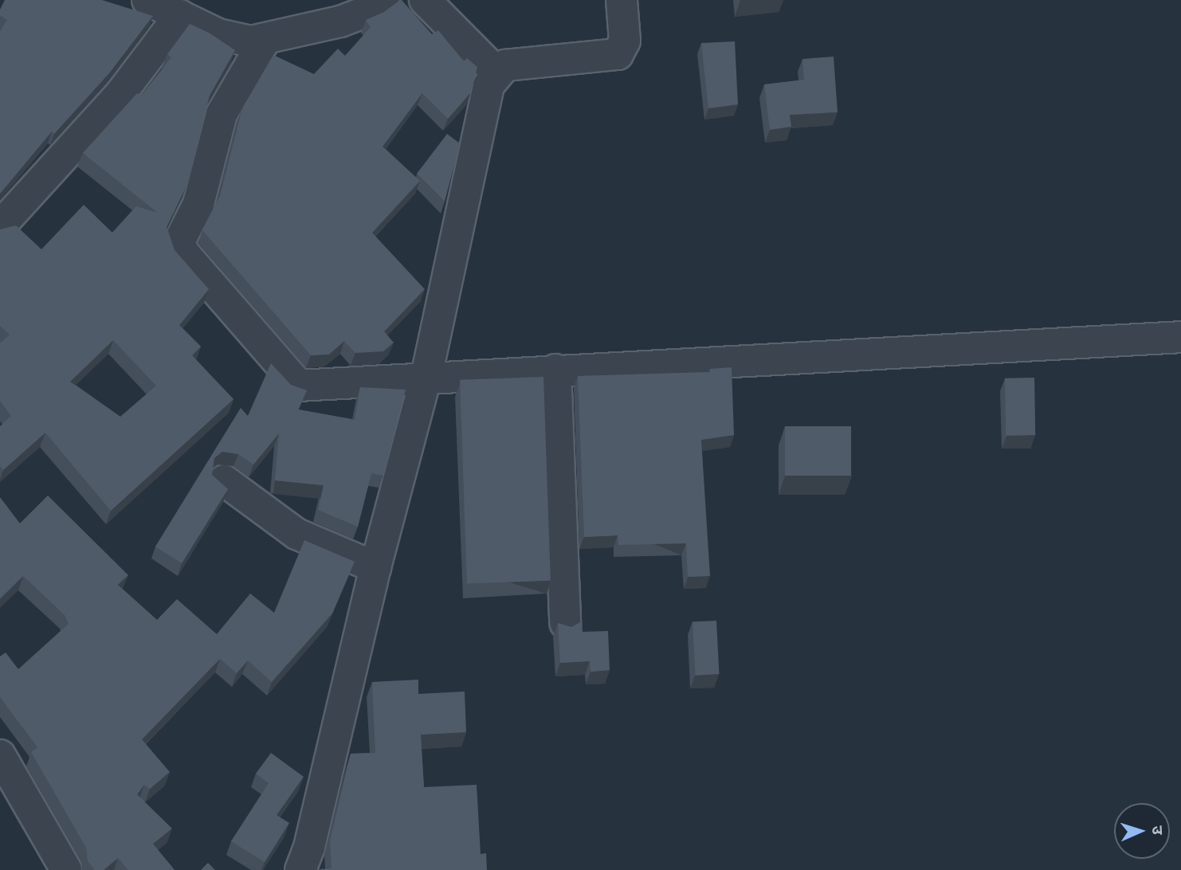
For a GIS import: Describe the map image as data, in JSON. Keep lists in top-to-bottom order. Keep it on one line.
{"north":"right"}
